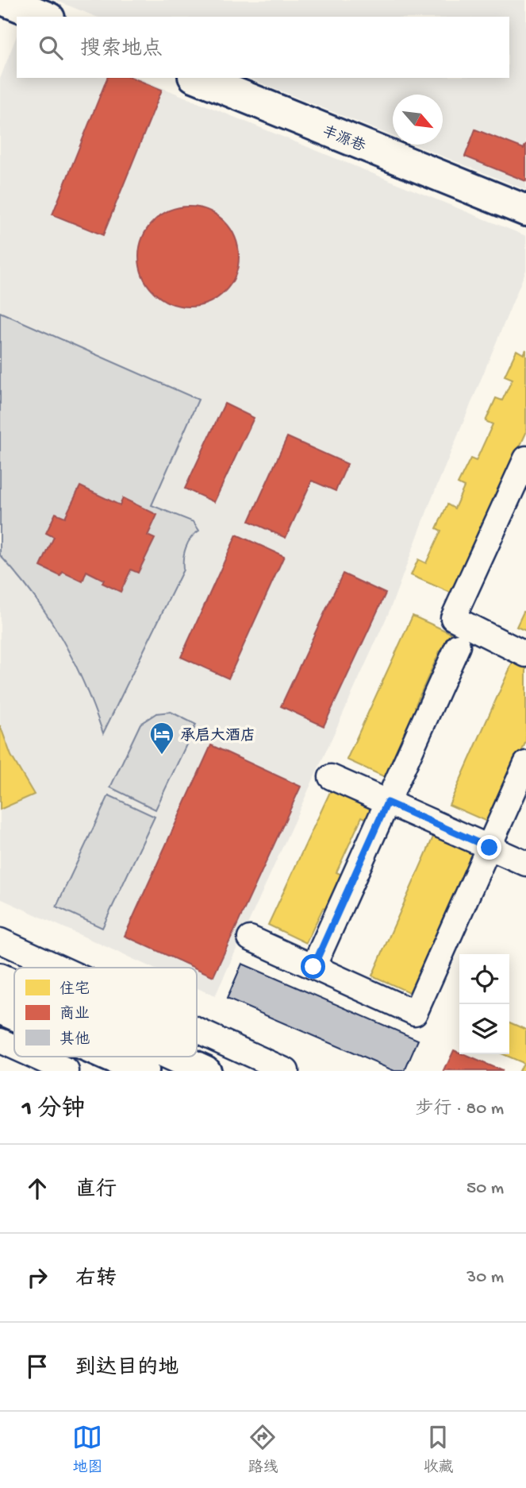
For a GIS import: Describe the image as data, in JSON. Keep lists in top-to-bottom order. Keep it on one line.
{"streets":{"main road":["丰源巷"]},"places":{"hotel":["承启大酒店"]},"legend":["住宅","商业","其他"],"north":"bottom right","page":{"search":"搜索地点","heading":["1 分钟","步行 · 80 m"],"list":[["直行","50 m"],["右转","30 m"],"到达目的地"],"nav":["地图","路线","收藏"]}}
